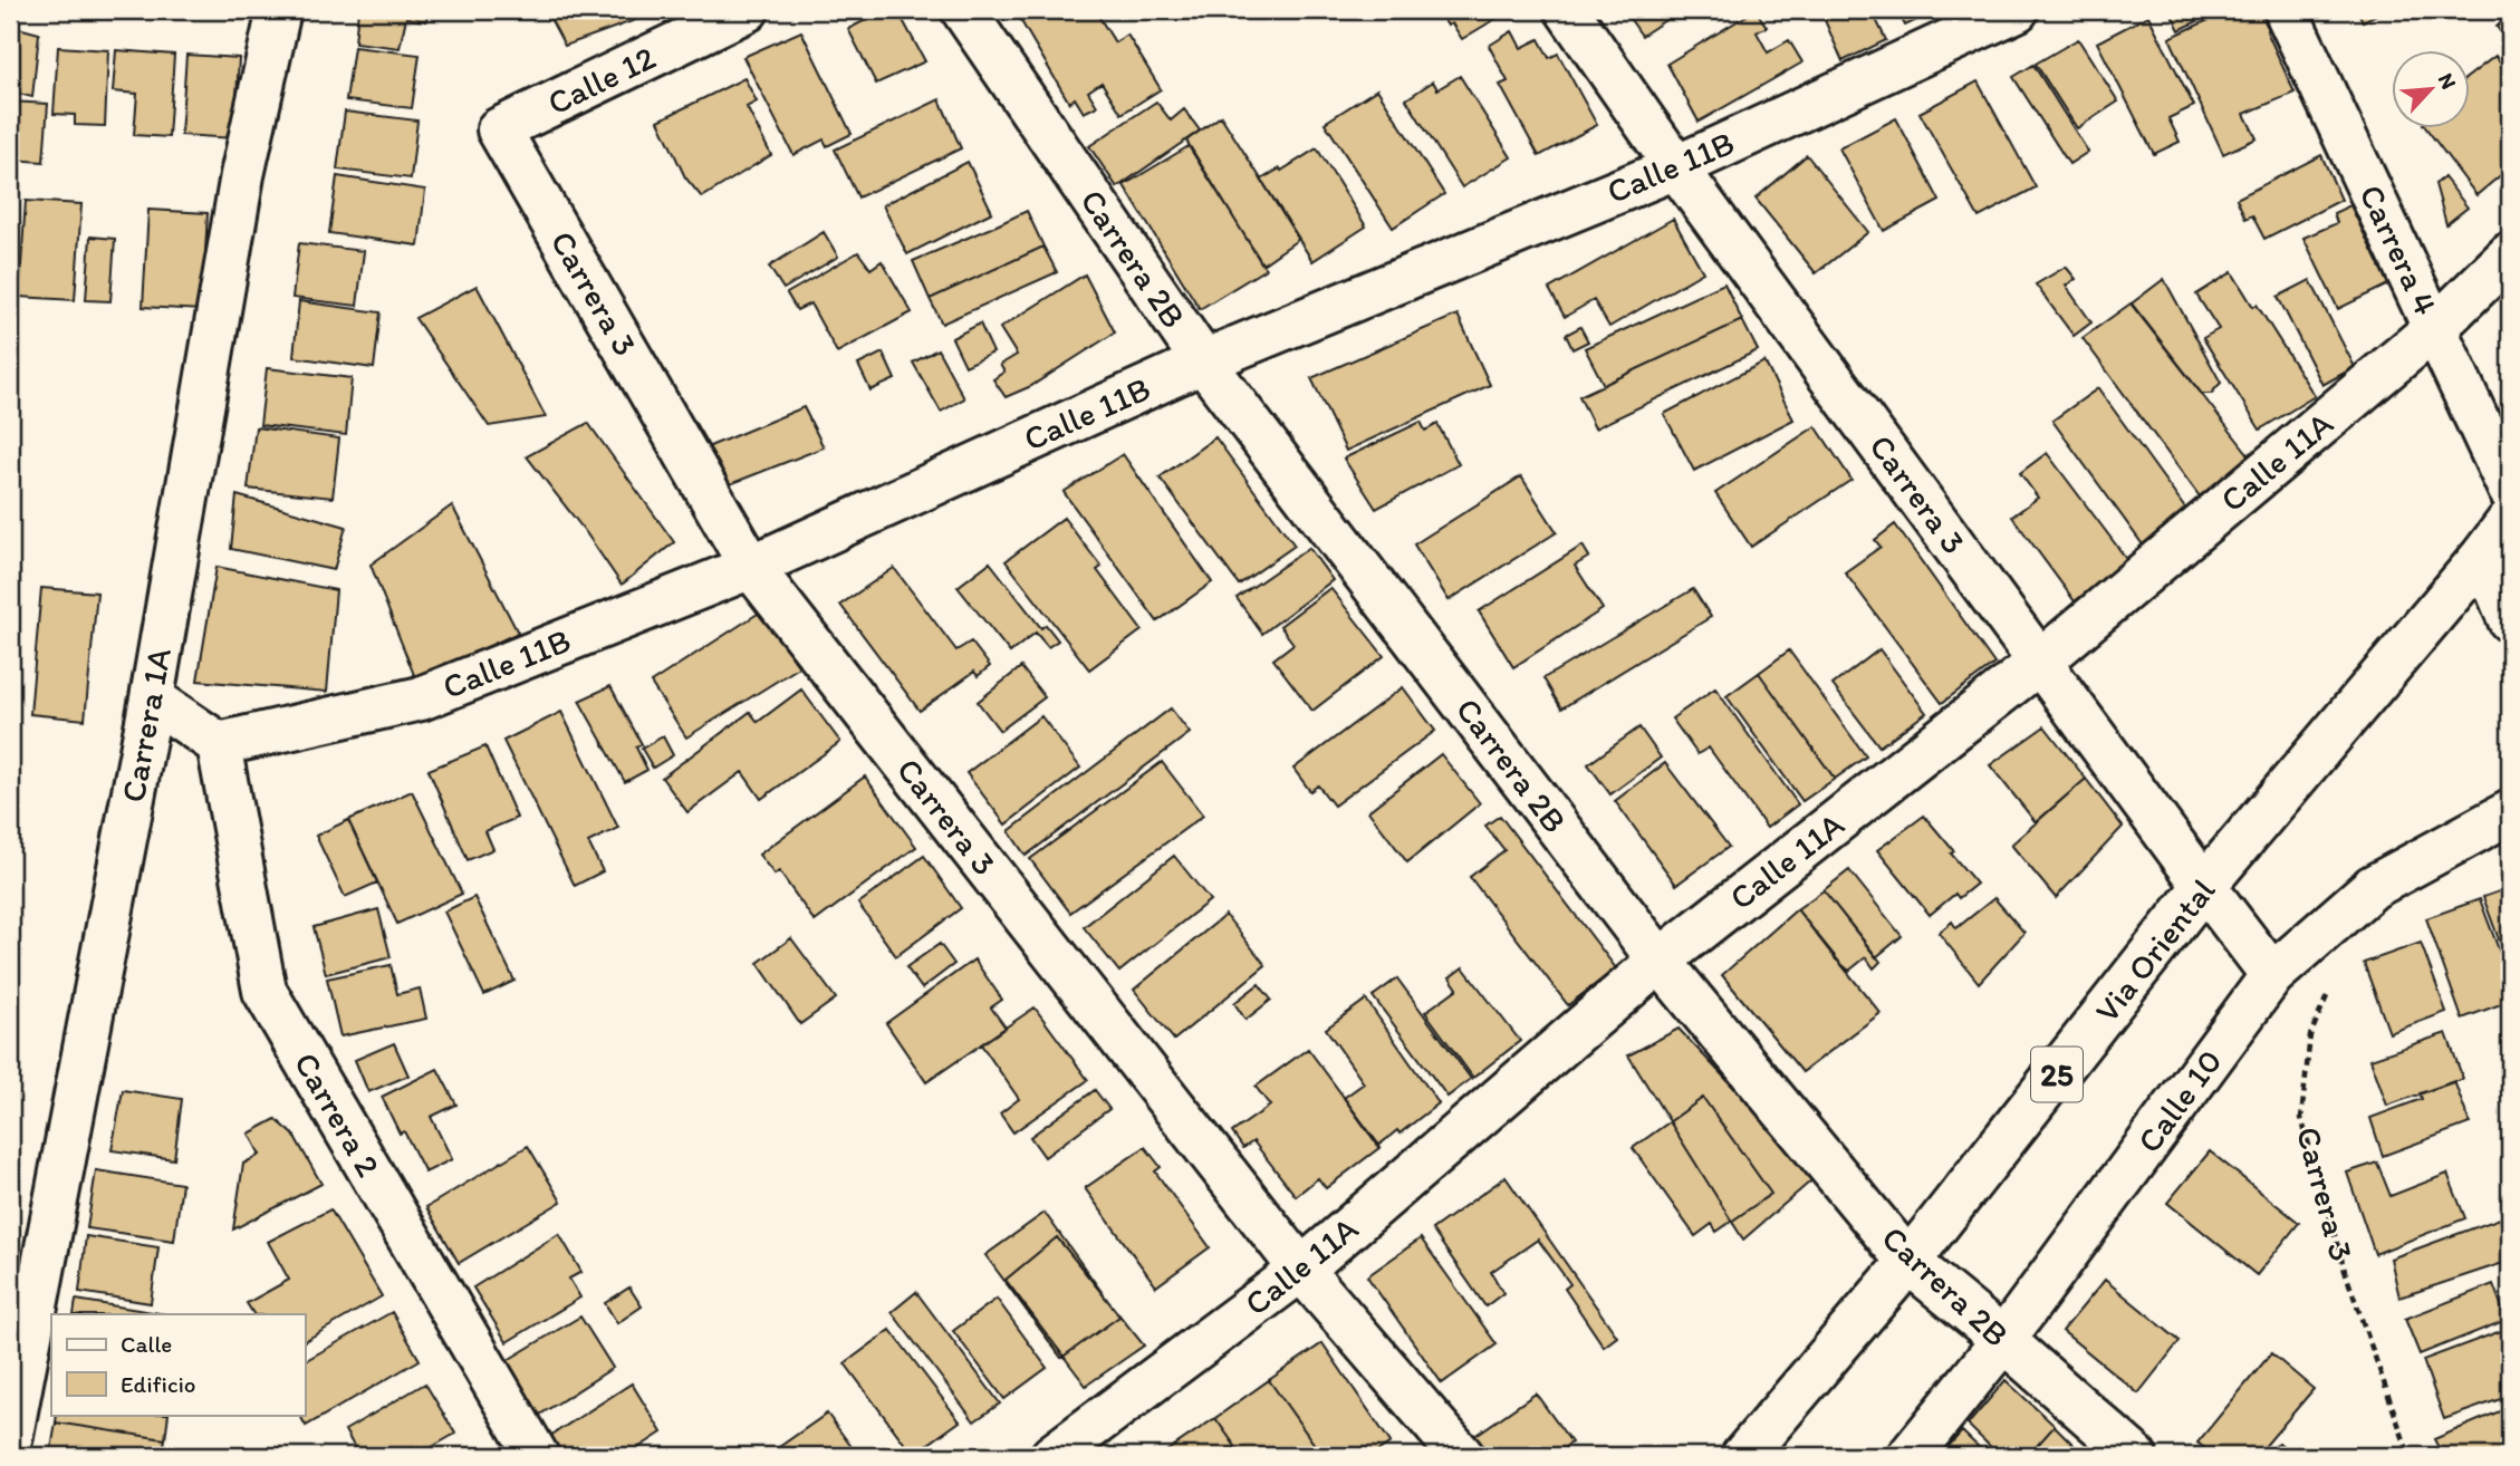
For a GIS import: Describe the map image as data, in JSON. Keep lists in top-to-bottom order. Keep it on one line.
{"streets":{"street":["Calle 12","Calle 11B","Carrera 4","Carrera 2B","Carrera 3","Calle 11A","Carrera 1A","Via Oriental","25","Calle 10","Carrera 2"]},"crossings":[["Calle 12","Carrera 3"],["Calle 11B","Carrera 2B"],["Calle 11B","Carrera 3"],["Calle 11B","Carrera 2"],["Carrera 4","Calle 11A"],["Carrera 2B","Calle 11A"],["Carrera 2B","Via Oriental"],["Carrera 2B","Calle 10"],["Carrera 3","Calle 11A"],["Carrera 3","Via Oriental"],["Carrera 3","Calle 10"]],"legend":["Calle","Edificio"],"north":"top right"}
